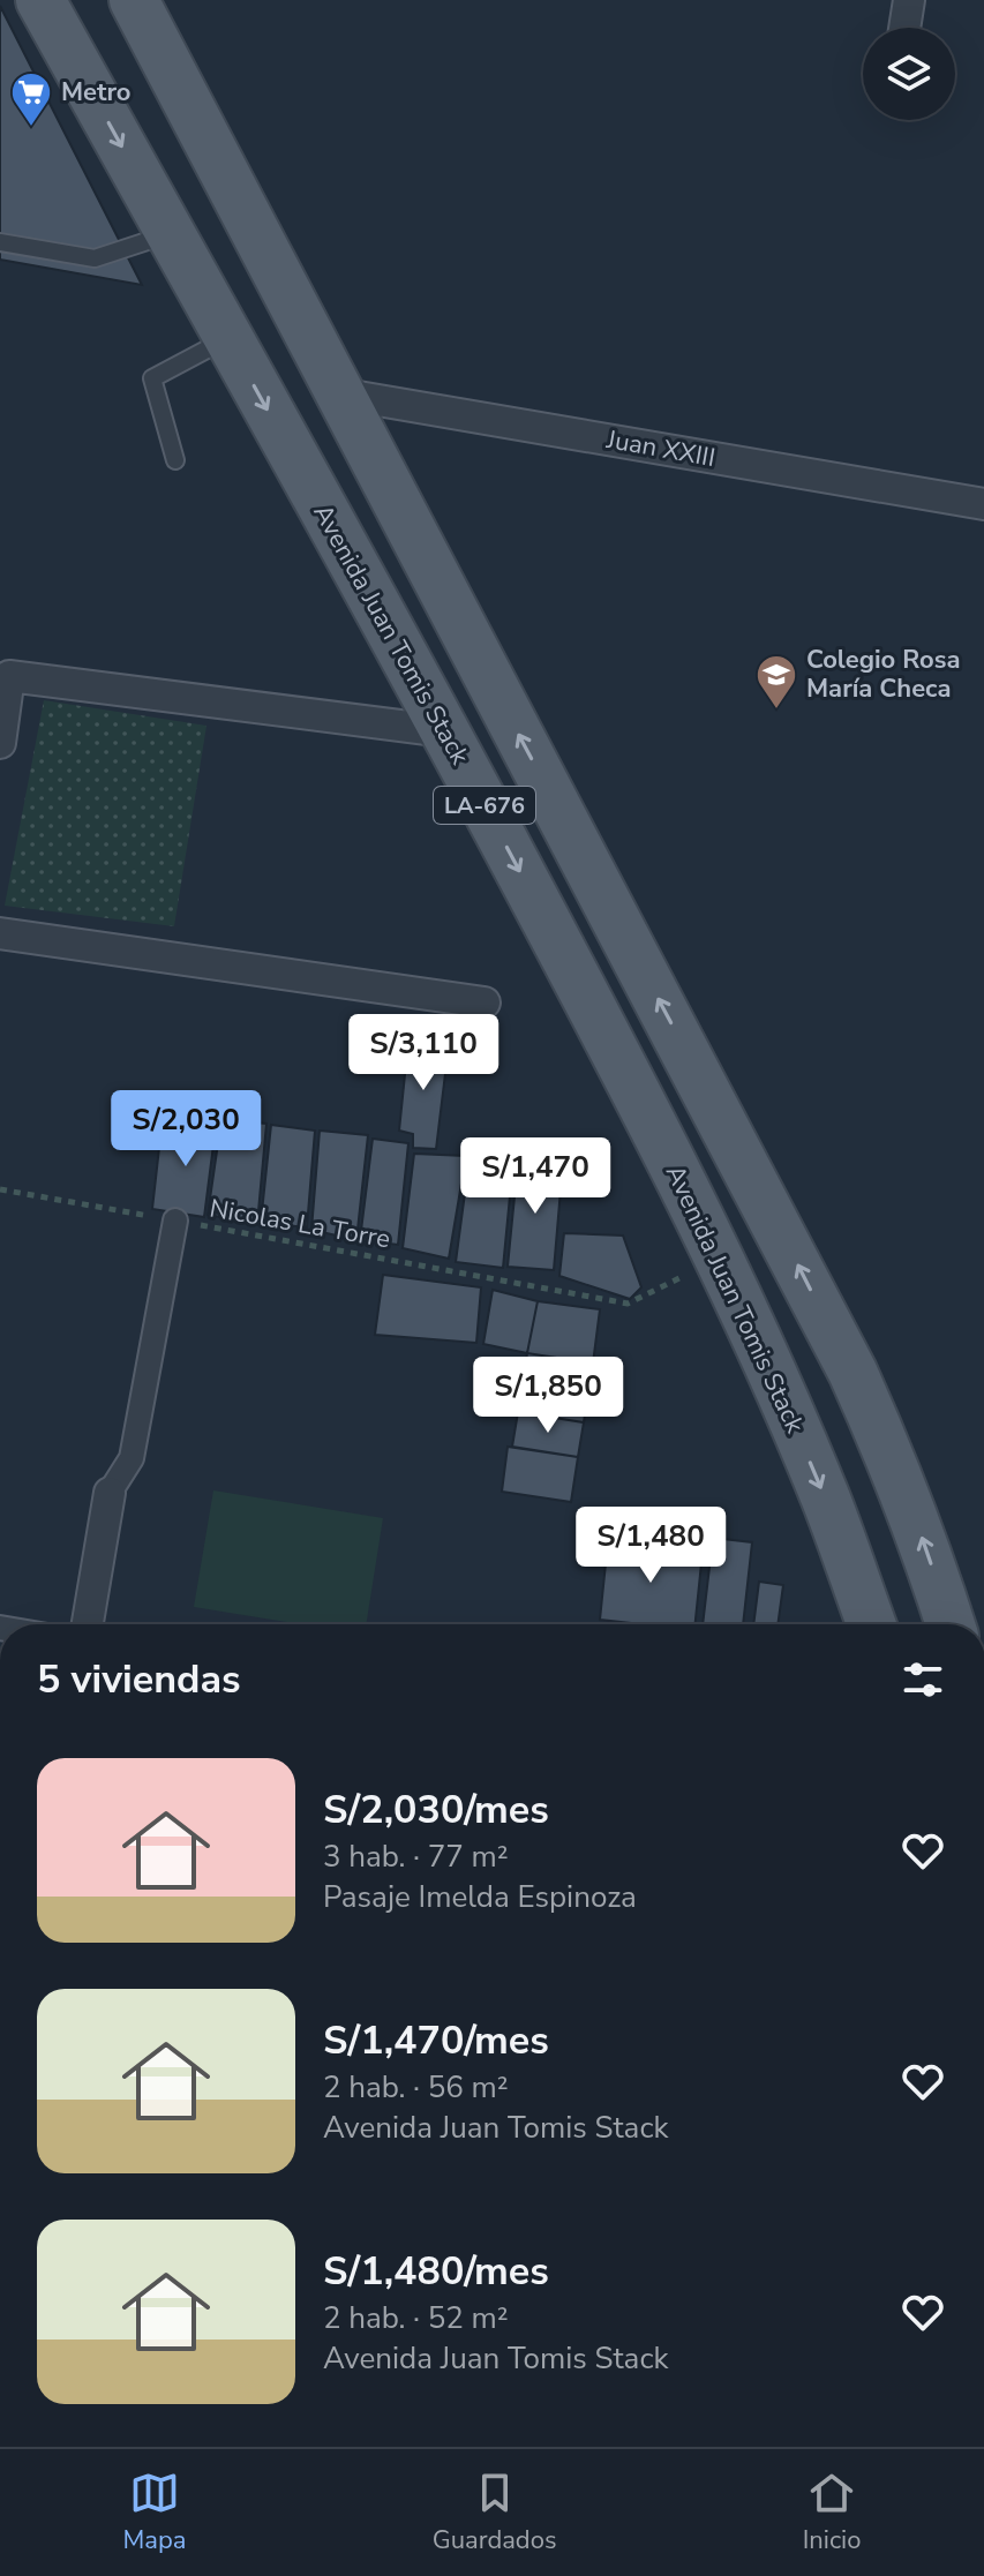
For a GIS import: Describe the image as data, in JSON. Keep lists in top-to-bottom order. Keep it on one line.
{"streets":{"main road":["Avenida Juan Tomis Stack","LA-676"],"street":["Juan XXIII"],"path":["Nicolas La Torre"]},"crossings":[["Juan XXIII","LA-676"]],"places":{"supermarket":["Metro"],"school or university":["Colegio Rosa María Checa"]},"page":{"price":["S/3,110","S/2,030","S/1,470","S/1,850","S/1,480"],"heading":"5 viviendas","list":[{"name":"S/2,030/mes","note":"3 hab. · 77 m² · Pasaje Imelda Espinoza"},{"name":"S/1,470/mes","note":"2 hab. · 56 m² · Avenida Juan Tomis Stack"},{"name":"S/1,480/mes","note":"2 hab. · 52 m² · Avenida Juan Tomis Stack"}],"tabs":["Mapa","Guardados","Inicio"]}}
